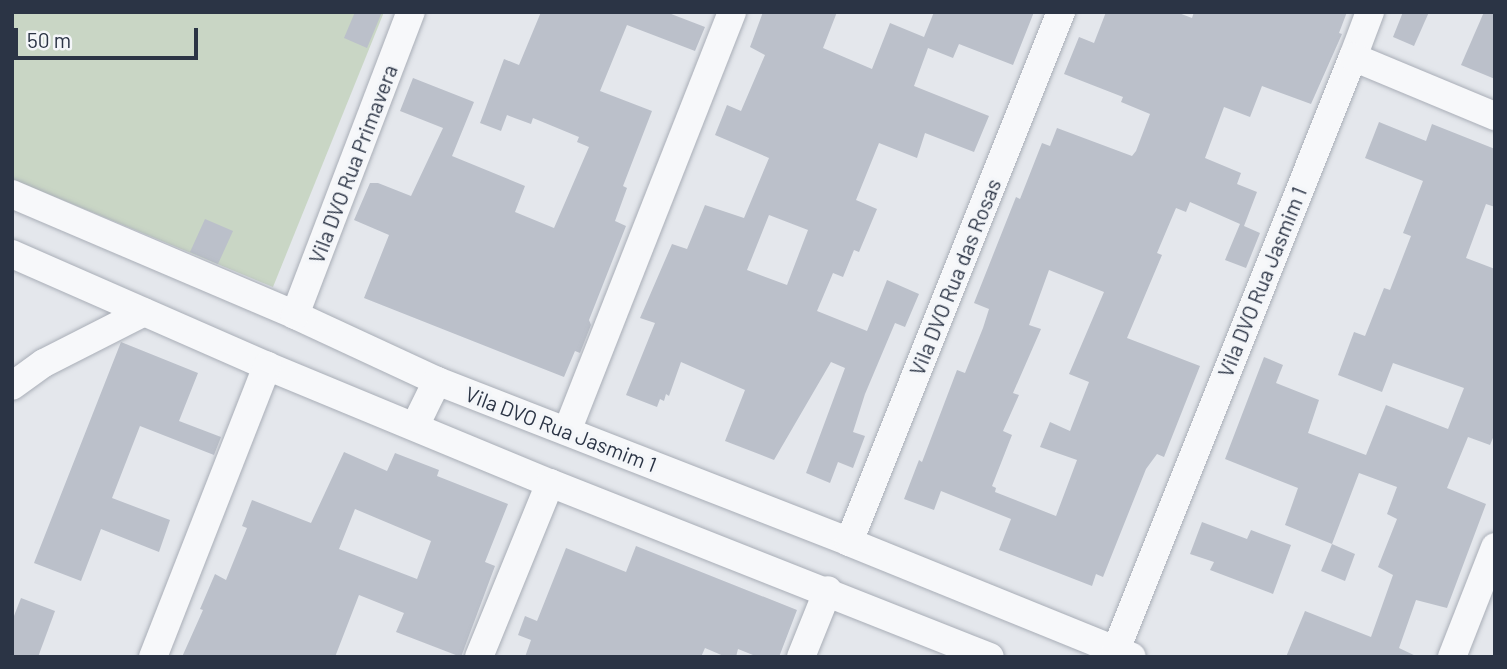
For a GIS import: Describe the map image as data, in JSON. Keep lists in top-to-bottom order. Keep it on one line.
{"streets":{"street":["Vila DVO Rua Primavera","Vila DVO Rua das Rosas","Vila DVO Rua Jasmim 1"]},"crossings":[["Vila DVO Rua Primavera","Vila DVO Rua Jasmim 1"],["Vila DVO Rua das Rosas","Vila DVO Rua Jasmim 1"]],"scale_bar":"50 m"}
